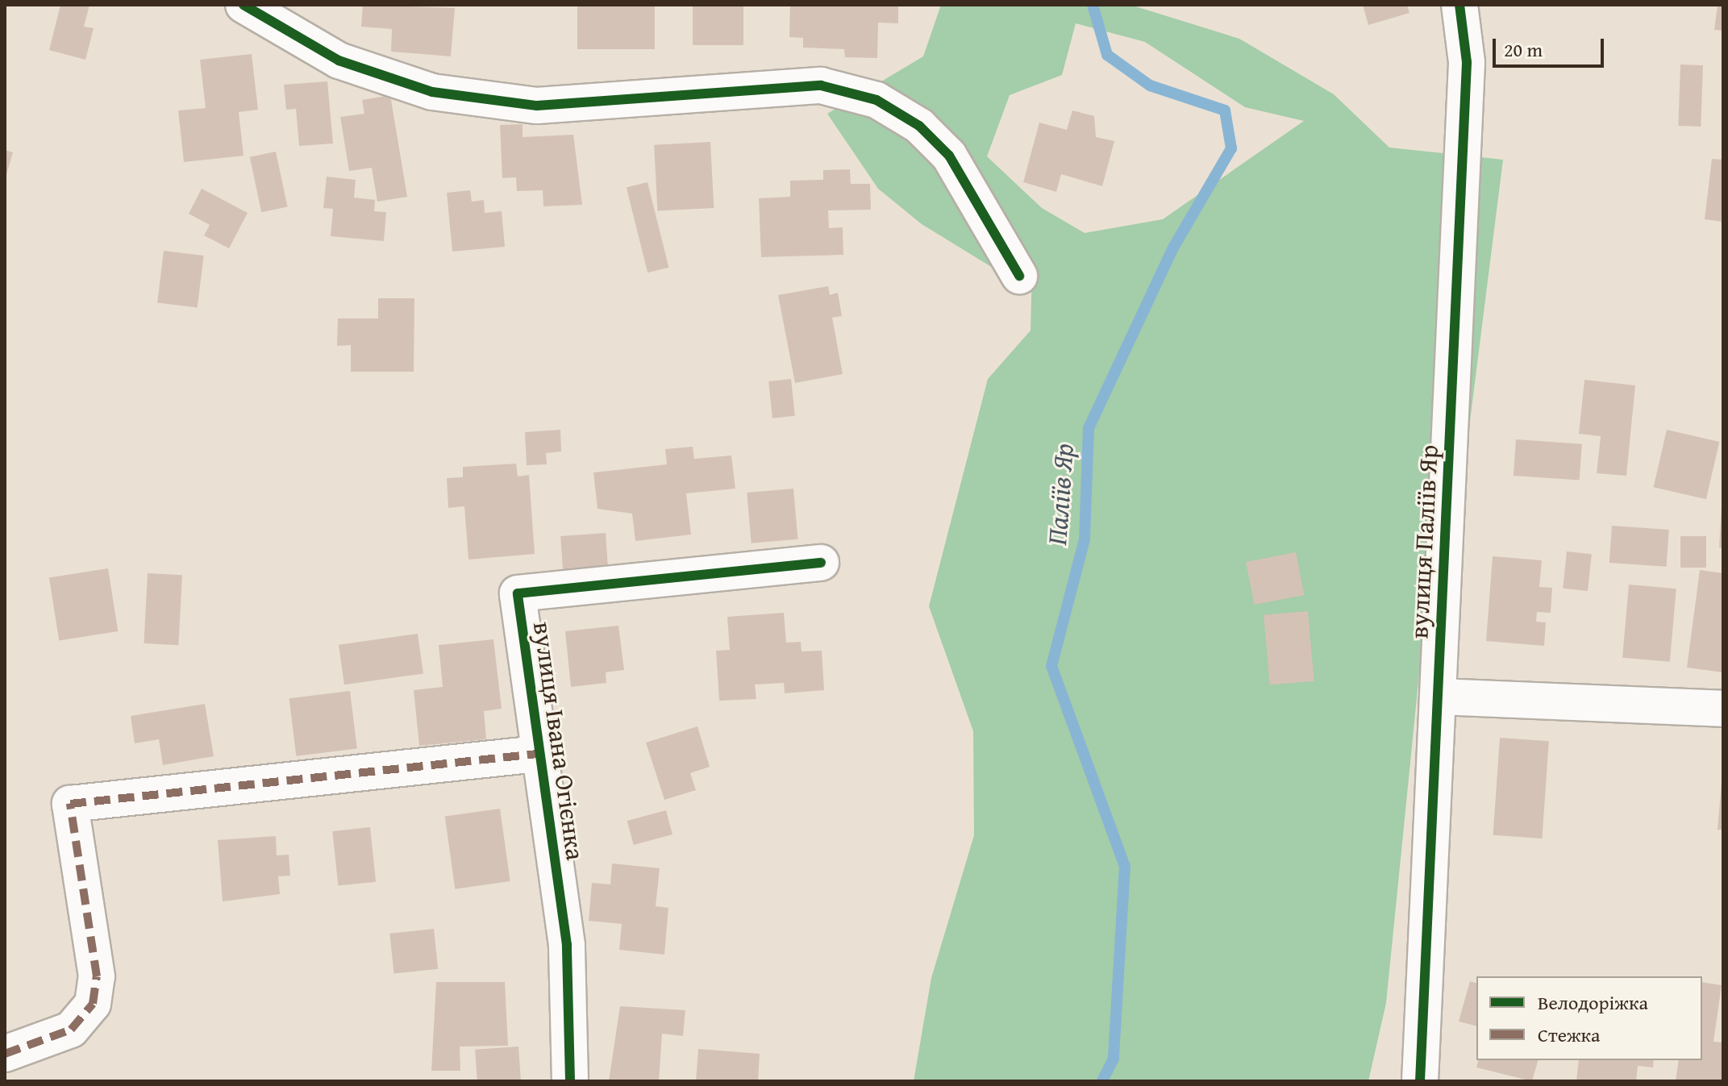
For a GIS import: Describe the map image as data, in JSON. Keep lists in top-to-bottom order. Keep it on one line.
{"streets":{"street":["вулиця Паліїв Яр","вулиця Івана Огієнка"]},"water":["Паліїв Яр"],"legend":["Велодоріжка","Стежка"],"scale_bar":"20 m"}
